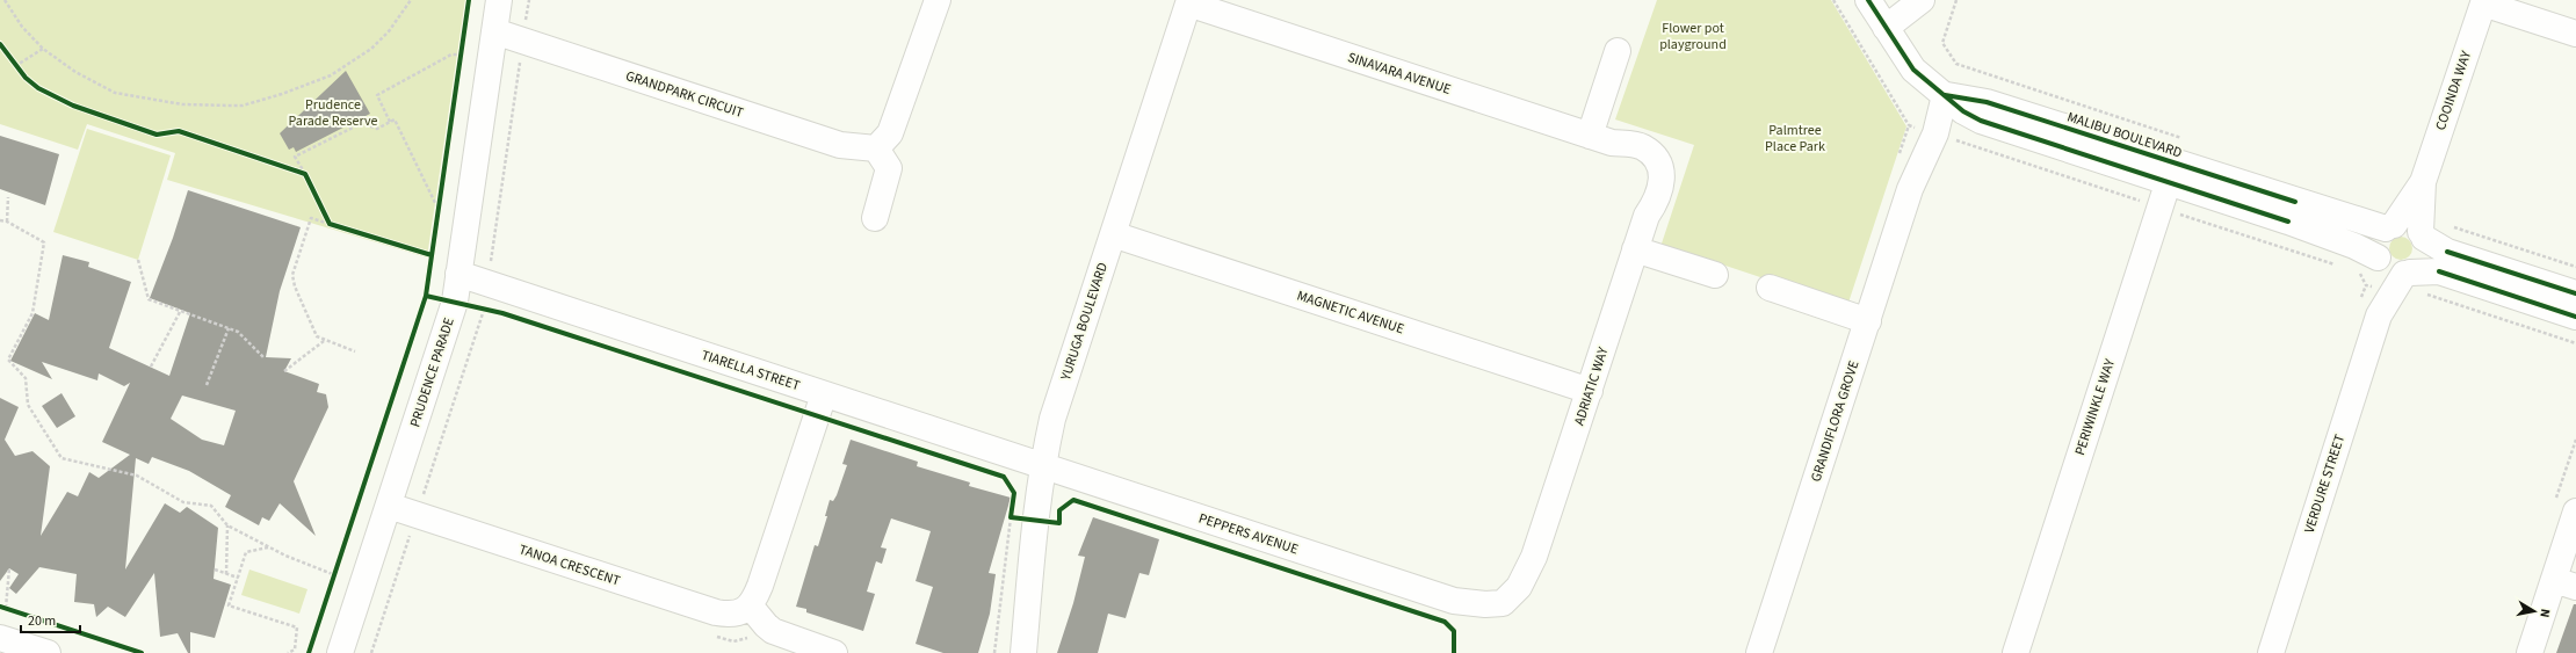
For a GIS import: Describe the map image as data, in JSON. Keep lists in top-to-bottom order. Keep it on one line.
{"streets":{"street":["SINAVARA AVENUE","COOINDA WAY","GRANDPARK CIRCUIT","MALIBU BOULEVARD","MAGNETIC AVENUE","YURUGA BOULEVARD","TIARELLA STREET","PRUDENCE PARADE","ADRIATIC WAY","PERIWINKLE WAY","GRANDIFLORA GROVE","VERDURE STREET","PEPPERS AVENUE","TANOA CRESCENT"]},"crossings":[["SINAVARA AVENUE","YURUGA BOULEVARD"],["SINAVARA AVENUE","ADRIATIC WAY"],["COOINDA WAY","MALIBU BOULEVARD"],["COOINDA WAY","VERDURE STREET"],["GRANDPARK CIRCUIT","PRUDENCE PARADE"],["MALIBU BOULEVARD","PERIWINKLE WAY"],["MALIBU BOULEVARD","GRANDIFLORA GROVE"],["MALIBU BOULEVARD","VERDURE STREET"],["MAGNETIC AVENUE","YURUGA BOULEVARD"],["MAGNETIC AVENUE","ADRIATIC WAY"],["YURUGA BOULEVARD","TIARELLA STREET"],["YURUGA BOULEVARD","PEPPERS AVENUE"],["TIARELLA STREET","PRUDENCE PARADE"],["TIARELLA STREET","PEPPERS AVENUE"],["PRUDENCE PARADE","TANOA CRESCENT"],["ADRIATIC WAY","PEPPERS AVENUE"]],"parks":["Flower pot playground","Prudence Parade Reserve","Palmtree Place Park"],"scale_bar":"20 m","north":"right"}
